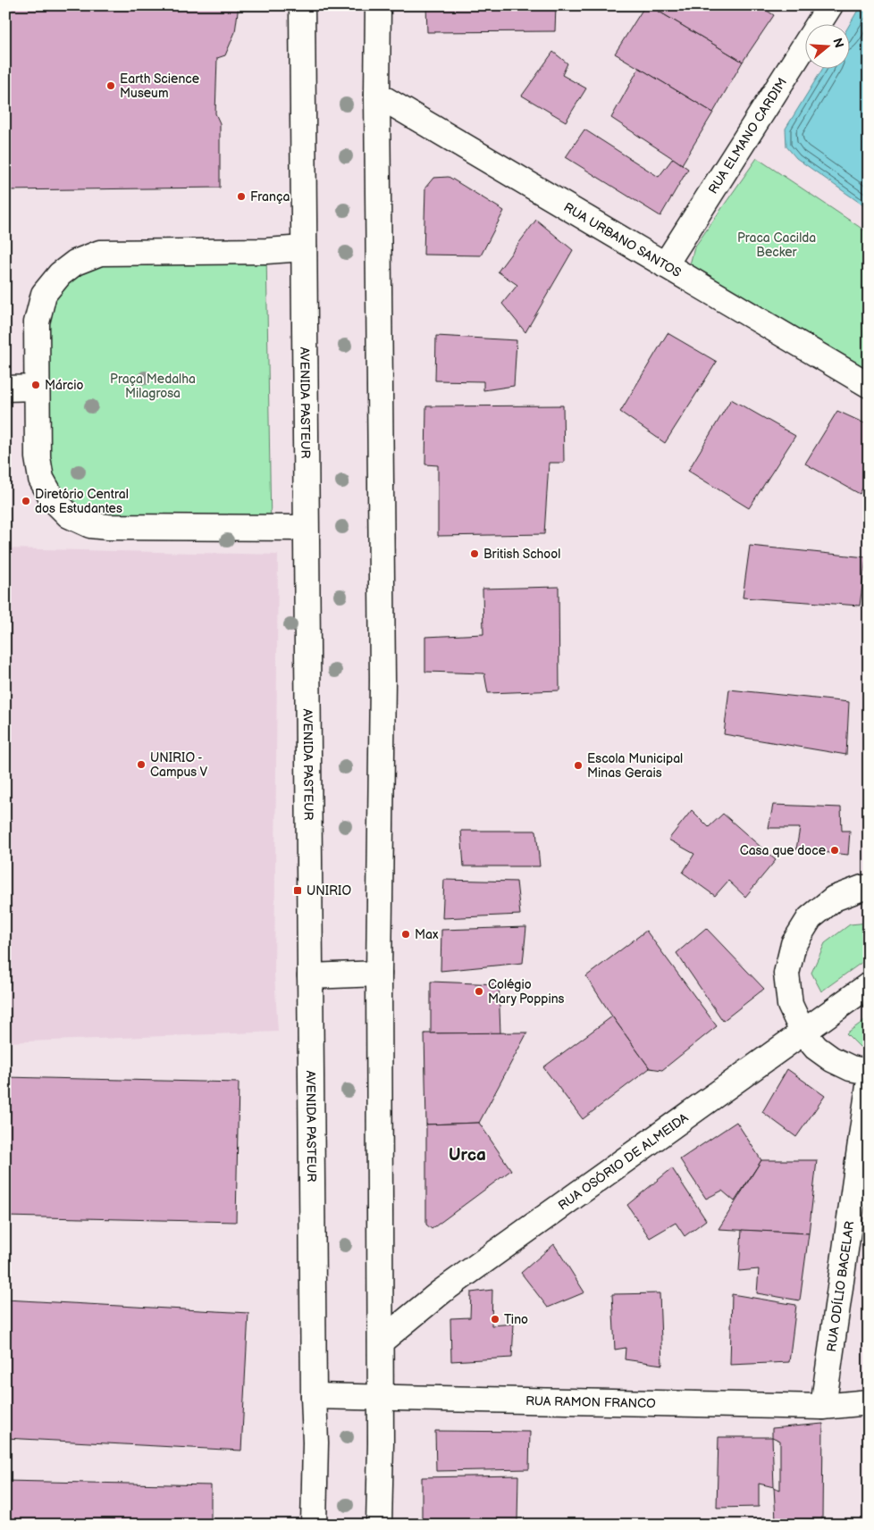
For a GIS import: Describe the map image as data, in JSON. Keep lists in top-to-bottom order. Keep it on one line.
{"streets":{"street":["RUA ELMANO CARDIM","RUA URBANO SANTOS","AVENIDA PASTEUR","RUA OSÓRIO DE ALMEIDA","RUA ODÍLIO BACELAR","RUA RAMON FRANCO"]},"crossings":[["RUA ELMANO CARDIM","RUA URBANO SANTOS"],["AVENIDA PASTEUR","RUA RAMON FRANCO"],["RUA ODÍLIO BACELAR","RUA RAMON FRANCO"]],"districts":["Urca"],"parks":["Praca Cacilda Becker","Praça Medalha Milagrosa"],"places":{"other":["Earth Science Museum","França","Márcio","Diretório Central dos Estudantes","British School","UNIRIO - Campus V","Escola Municipal Minas Gerais","Casa que doce","Max","Colégio Mary Poppins","Tino"],"transit":["UNIRIO"]},"north":"right"}
